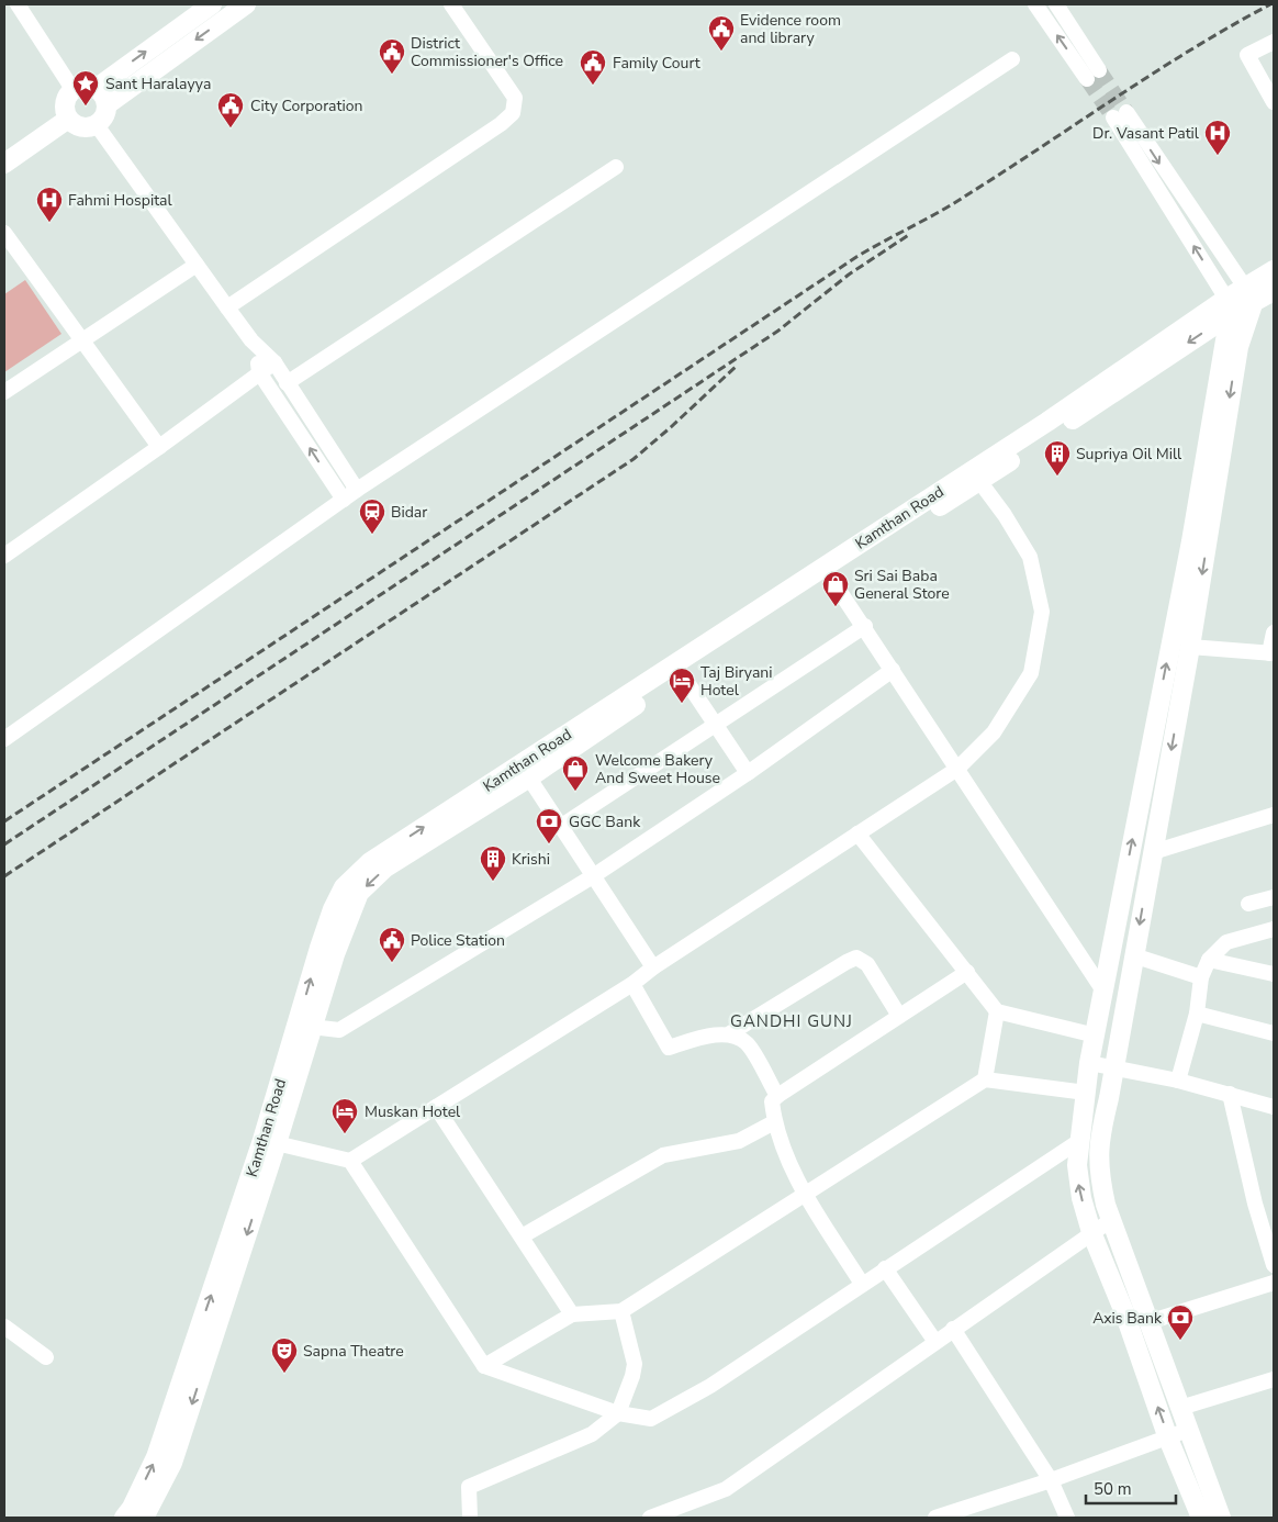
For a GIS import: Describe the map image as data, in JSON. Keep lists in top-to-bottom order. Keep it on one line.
{"streets":{"main road":["Kamthan Road"]},"districts":["GANDHI GUNJ"],"places":{"public building":["Evidence room and library","District Commissioner's Office","Family Court","City Corporation","Police Station"],"place":["Sant Haralayya"],"hospital":["Dr. Vasant Patil","Fahmi Hospital"],"building":["Supriya Oil Mill","Krishi"],"station":["Bidar"],"shop":["Sri Sai Baba General Store","Welcome Bakery And Sweet House"],"hotel":["Taj Biryani Hotel","Muskan Hotel"],"bank":["GGC Bank","Axis Bank"],"theatre":["Sapna Theatre"]},"scale_bar":"50 m"}
